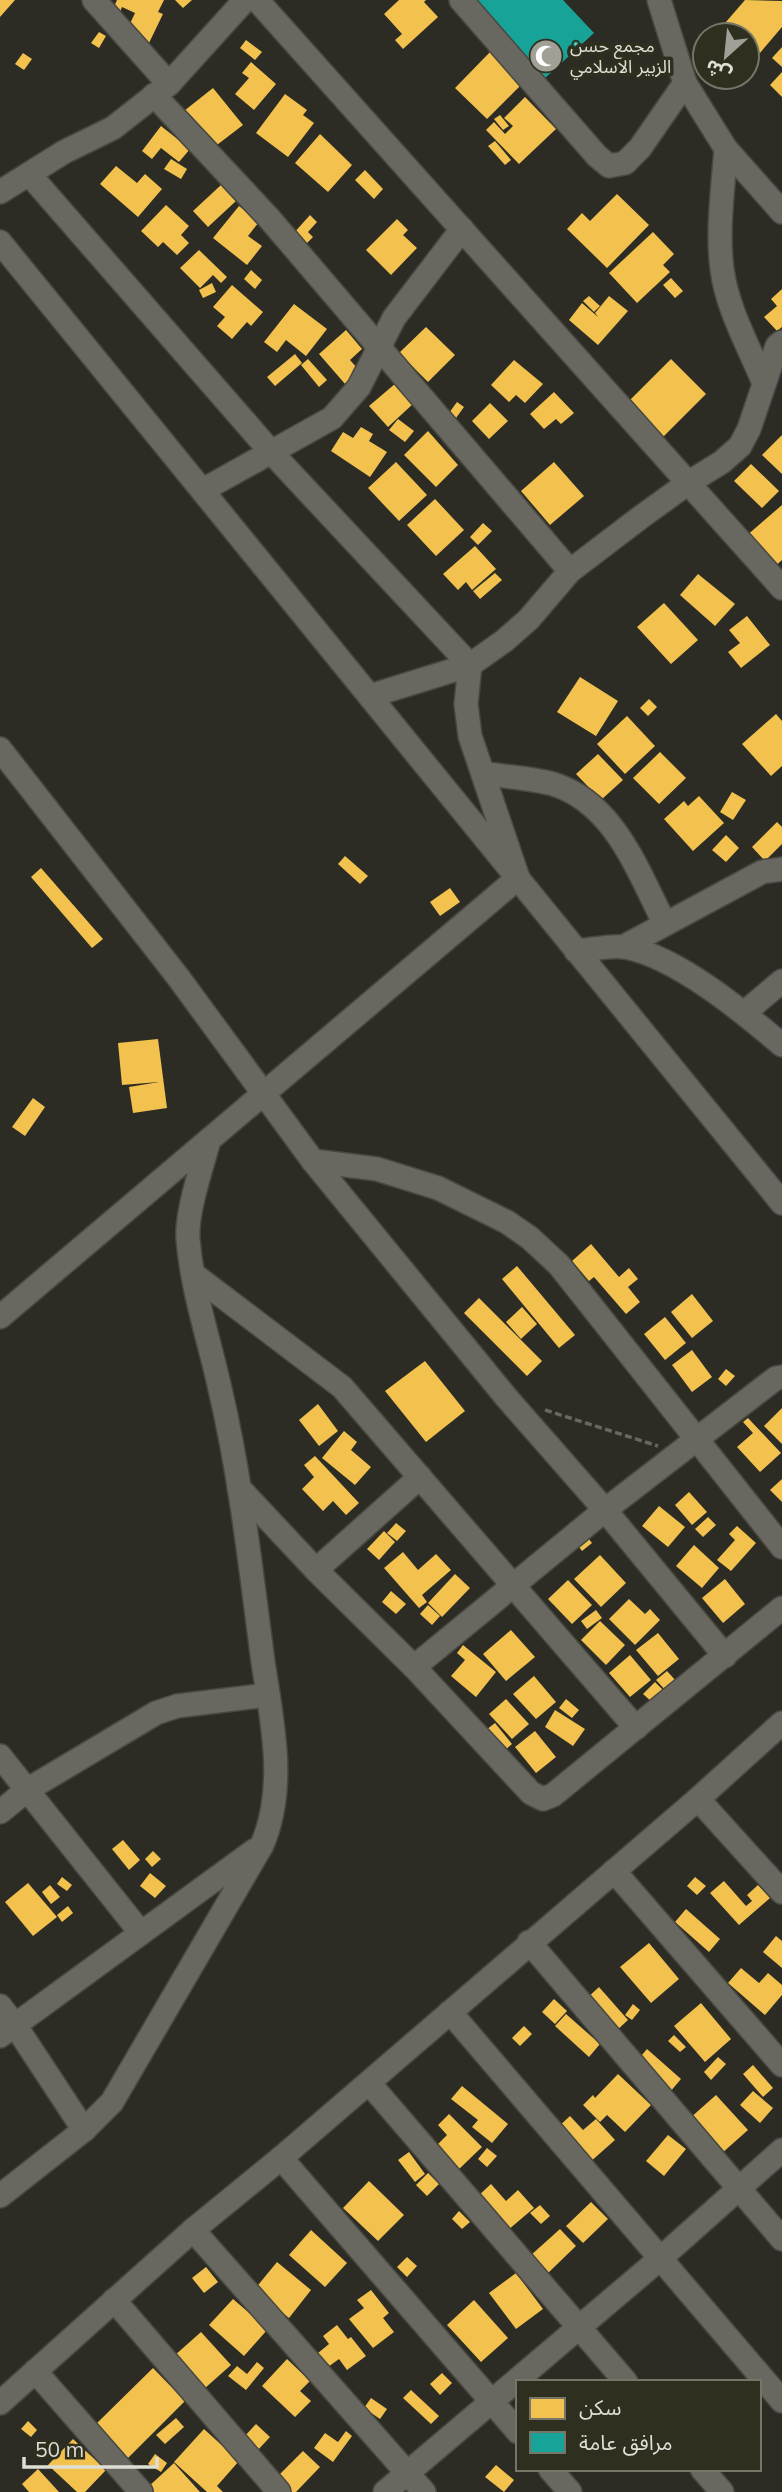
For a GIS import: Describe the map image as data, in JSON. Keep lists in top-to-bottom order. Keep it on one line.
{"places":{"mosque":["مجمع حسن الزبير الاسلامي"]},"legend":["سكن","مرافق عامة"],"scale_bar":"50 m","north":"bottom left"}
